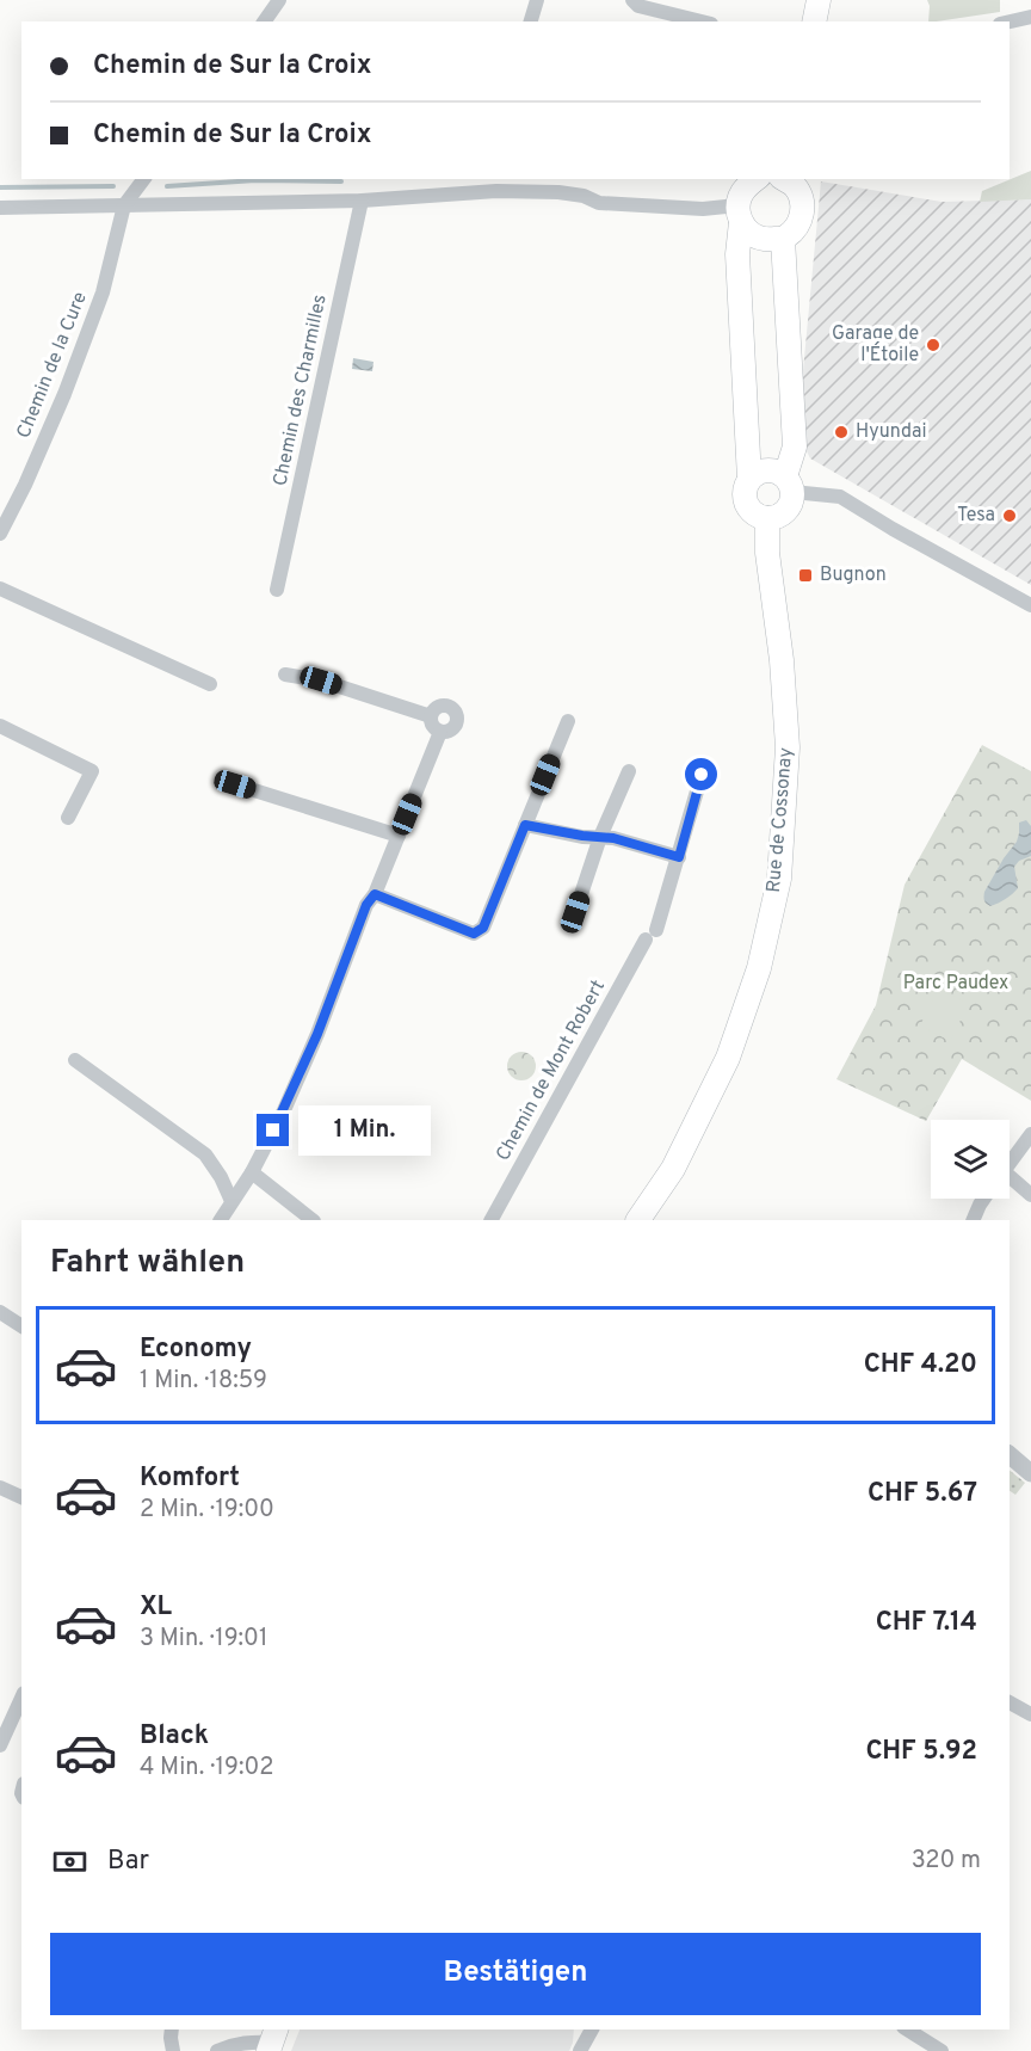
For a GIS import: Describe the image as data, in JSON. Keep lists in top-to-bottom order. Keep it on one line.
{"streets":{"main road":["Rue de Cossonay"],"street":["Chemin de la Cure","Chemin des Charmilles","Chemin de Mont Robert"]},"parks":["Parc Paudex"],"places":{"other":["Garage de l'Étoile","Hyundai","Tesa"],"transit":["Bugnon"]},"page":{"banner":["Chemin de Sur la Croix","Chemin de Sur la Croix"],"bubble":"1 Min.","heading":"Fahrt wählen","list":[{"name":"Economy","note":"1 Min. · 18:59","value":"CHF 4.20"},{"name":"Komfort","note":"2 Min. · 19:00","value":"CHF 5.67"},{"name":"XL","note":"3 Min. · 19:01","value":"CHF 7.14"},{"name":"Black","note":"4 Min. · 19:02","value":"CHF 5.92"}],"pay":["Bar","320 m"],"buttons":"Bestätigen"}}
